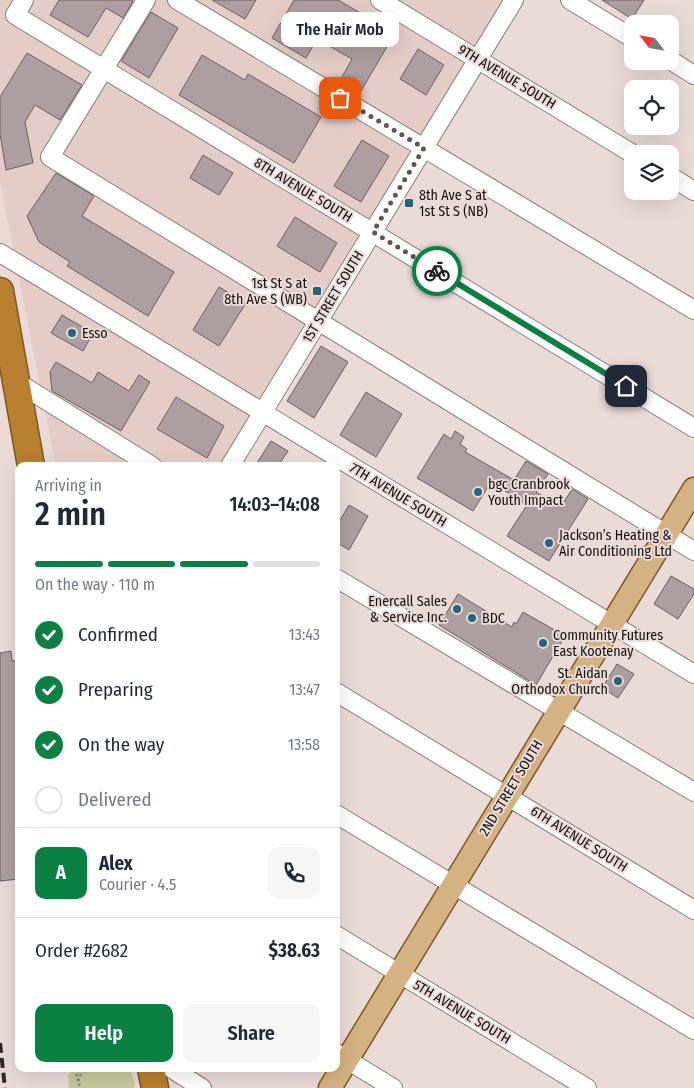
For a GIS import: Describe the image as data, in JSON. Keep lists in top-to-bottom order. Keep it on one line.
{"streets":{"main road":["2ND STREET SOUTH"],"street":["9TH AVENUE SOUTH","8TH AVENUE SOUTH","1ST STREET SOUTH","7TH AVENUE SOUTH","6TH AVENUE SOUTH","5TH AVENUE SOUTH"]},"crossings":[["9TH AVENUE SOUTH","1ST STREET SOUTH"],["8TH AVENUE SOUTH","1ST STREET SOUTH"],["1ST STREET SOUTH","7TH AVENUE SOUTH"],["7TH AVENUE SOUTH","2ND STREET SOUTH"],["2ND STREET SOUTH","6TH AVENUE SOUTH"],["2ND STREET SOUTH","5TH AVENUE SOUTH"]],"places":{"other":["The Hair Mob","Esso","bgc Cranbrook Youth Impact","Jackson’s Heating & Air Conditioning Ltd","Enercall Sales & Service Inc.","BDC","Community Futures East Kootenay","St. Aidan Orthodox Church"],"transit":["8th Ave S at 1st St S (NB)","1st St S at 8th Ave S (WB)"]},"north":"top left","page":{"bubble":"The Hair Mob","heading":["2 min","Arriving in","14:03–14:08"],"panel":["Alex","Courier · 4.5","Order #2682","$38.63"],"bar":"On the way · 110 m","list":[["Confirmed","13:43"],["Preparing","13:47"],["On the way","13:58"],"Delivered"],"round":"A","buttons":["Help","Share"]}}
